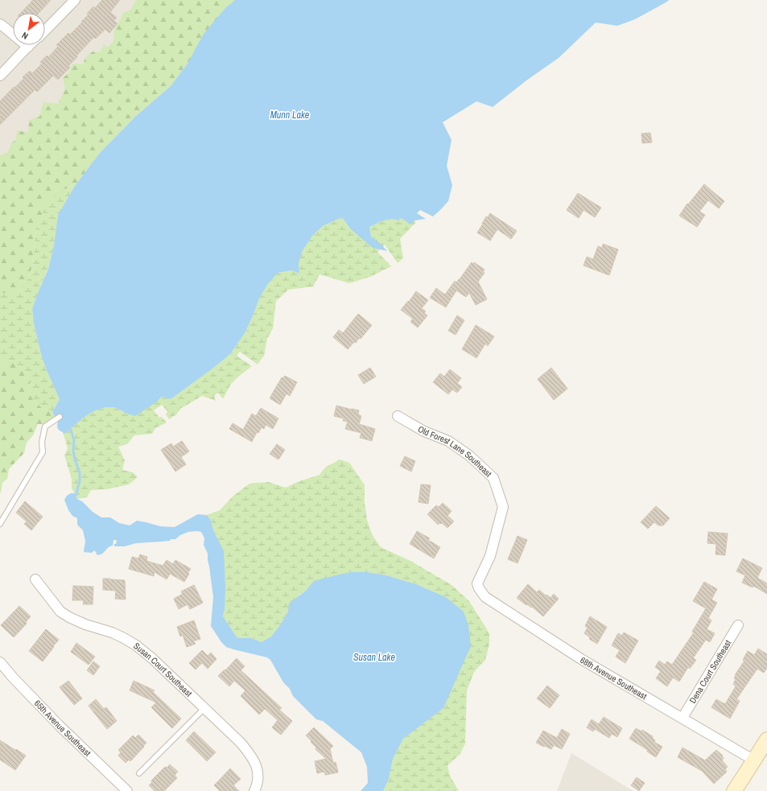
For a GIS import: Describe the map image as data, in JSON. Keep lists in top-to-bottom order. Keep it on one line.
{"streets":{"street":["Old Forest Lane Southeast","Susan Court Southeast","Dena Court Southeast","68th Avenue Southeast","65th Avenue Southeast"]},"crossings":[["Old Forest Lane Southeast","68th Avenue Southeast"],["Dena Court Southeast","68th Avenue Southeast"]],"water":["Munn Lake","Susan Lake"],"north":"bottom left"}
